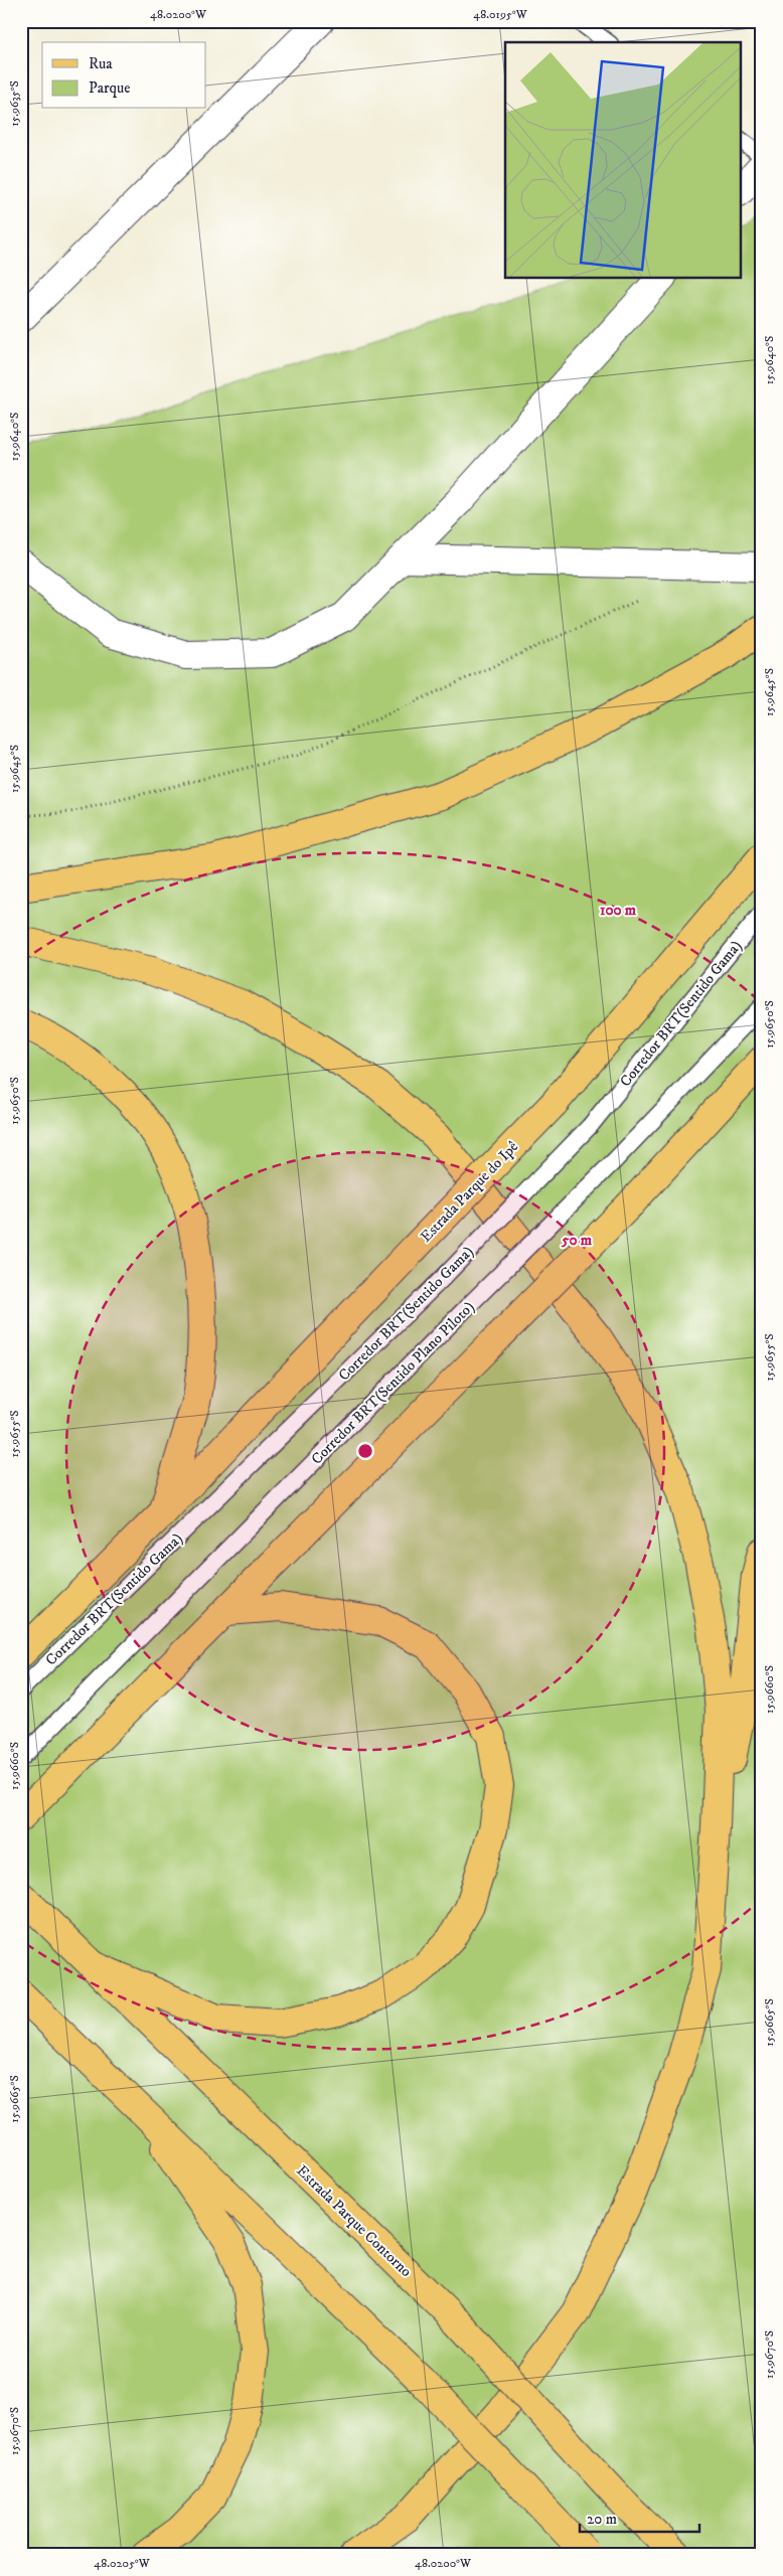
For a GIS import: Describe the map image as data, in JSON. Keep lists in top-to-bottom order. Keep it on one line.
{"streets":{"main road":["Estrada Parque do Ipê","Estrada Parque Contorno"],"lane":["Corredor BRT(Sentido Gama)","Corredor BRT(Sentido Plano Piloto)"]},"legend":["Rua","Parque"],"scale_bar":"20 m","coordinates":["48.0200°W","48.0195°W","15.9635°S","15.9640°S","15.9645°S","15.9650°S","15.9655°S","15.9660°S","15.9665°S","15.9670°S","48.0205°W"],"rings":["100 m","50 m"]}
